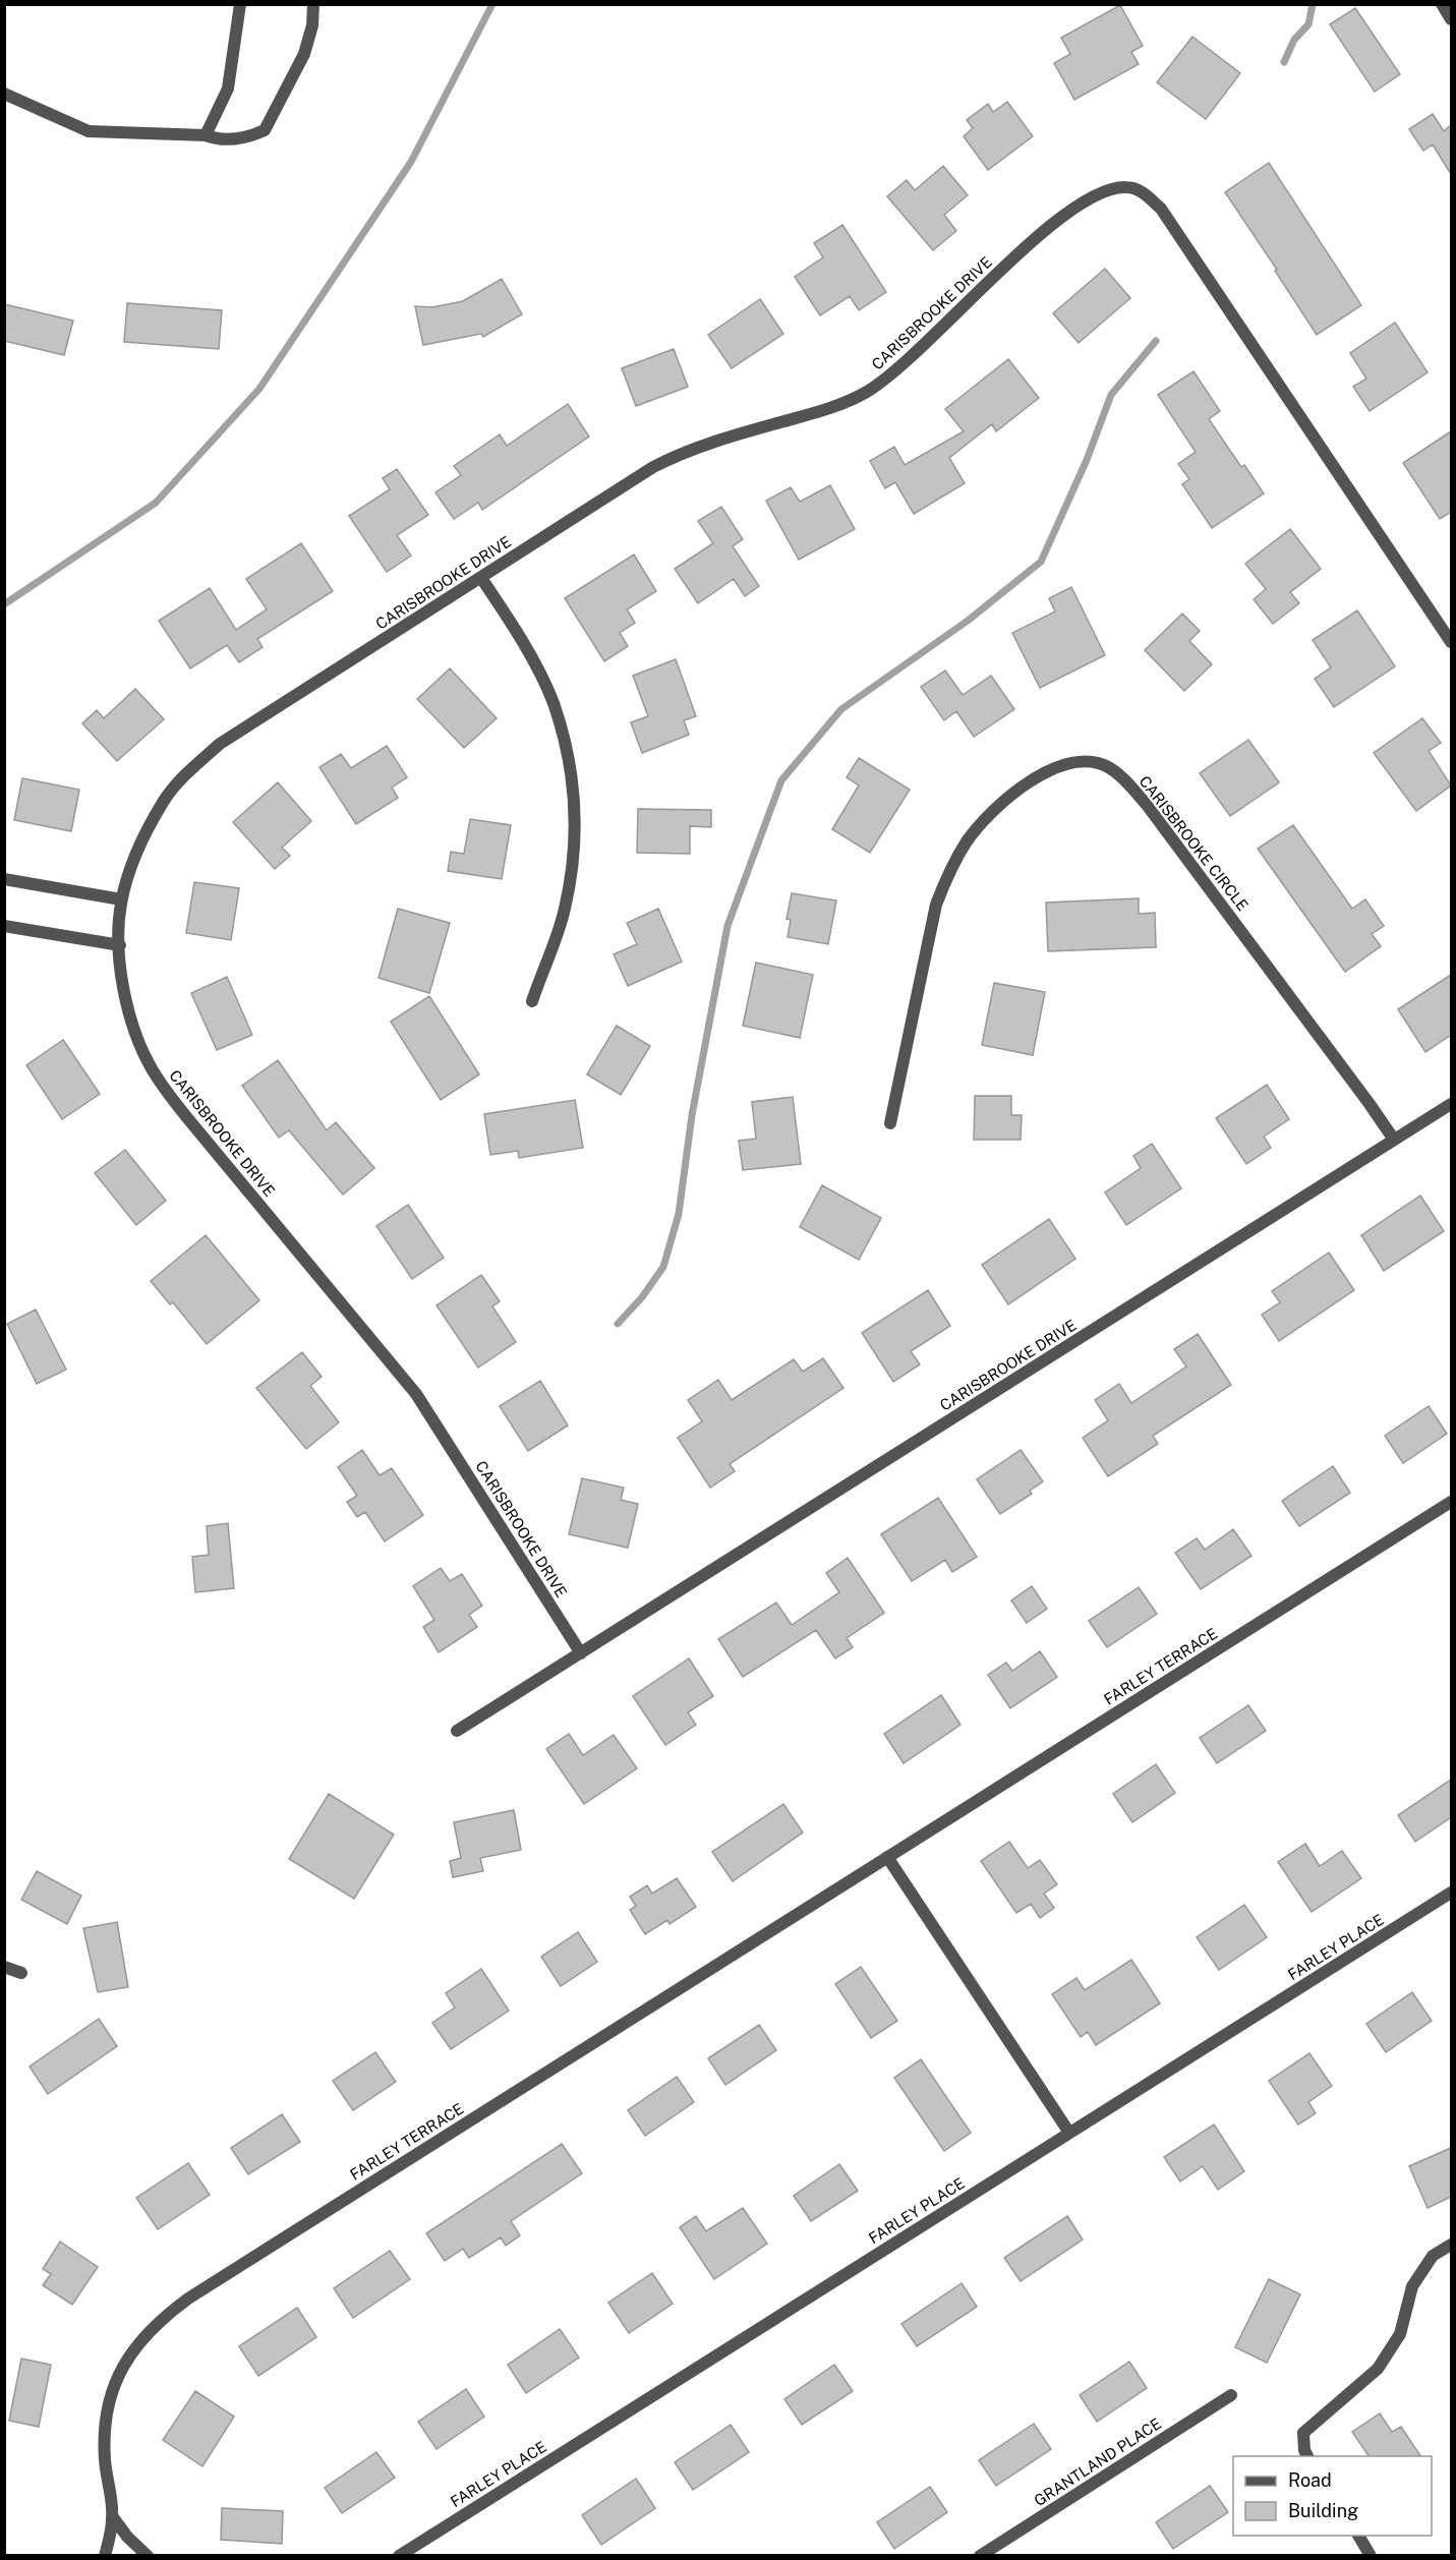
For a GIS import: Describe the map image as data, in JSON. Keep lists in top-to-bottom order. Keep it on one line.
{"streets":{"street":["CARISBROOKE DRIVE","CARISBROOKE CIRCLE","FARLEY TERRACE","FARLEY PLACE","GRANTLAND PLACE"]},"crossings":[["CARISBROOKE DRIVE","CARISBROOKE CIRCLE"]],"legend":["Road","Building"]}
